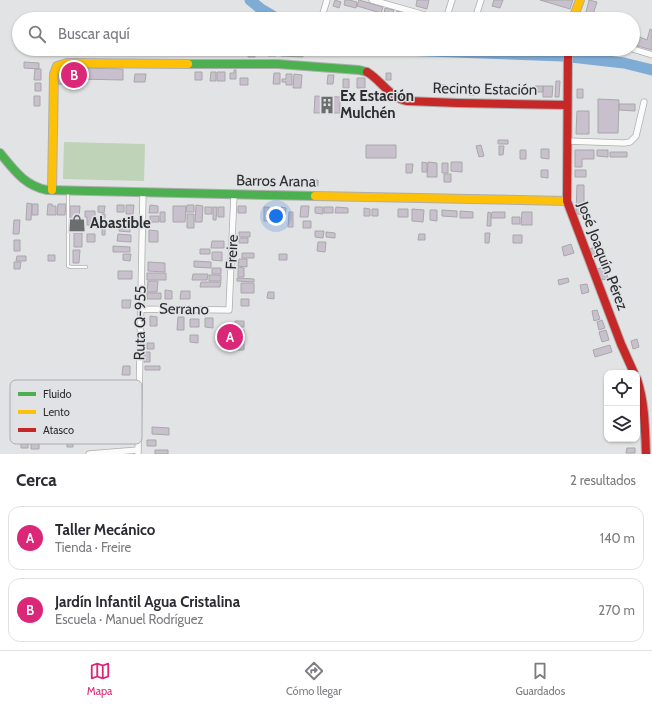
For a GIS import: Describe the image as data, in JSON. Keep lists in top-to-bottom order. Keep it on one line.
{"streets":{"street":["Recinto Estación","Barros Arana","Freire","José Joaquín Pérez","Serrano","Ruta Q-955"]},"crossings":[["Recinto Estación","Barros Arana"],["Recinto Estación","José Joaquín Pérez"],["Barros Arana","Freire"],["Barros Arana","José Joaquín Pérez"],["Barros Arana","Ruta Q-955"],["Freire","Serrano"],["Serrano","Ruta Q-955"]],"places":{"building":["Ex Estación Mulchén"],"shop":["Abastible"]},"legend":["Fluido","Lento","Atasco"],"page":{"search":"Buscar aquí","pins":["B","A"],"heading":["Cerca","2 resultados"],"list":[{"mark":"A","name":"Taller Mecánico","note":"Tienda · Freire","value":"140 m"},{"mark":"B","name":"Jardín Infantil Agua Cristalina","note":"Escuela · Manuel Rodríguez","value":"270 m"}],"nav":["Mapa","Cómo llegar","Guardados"]}}
